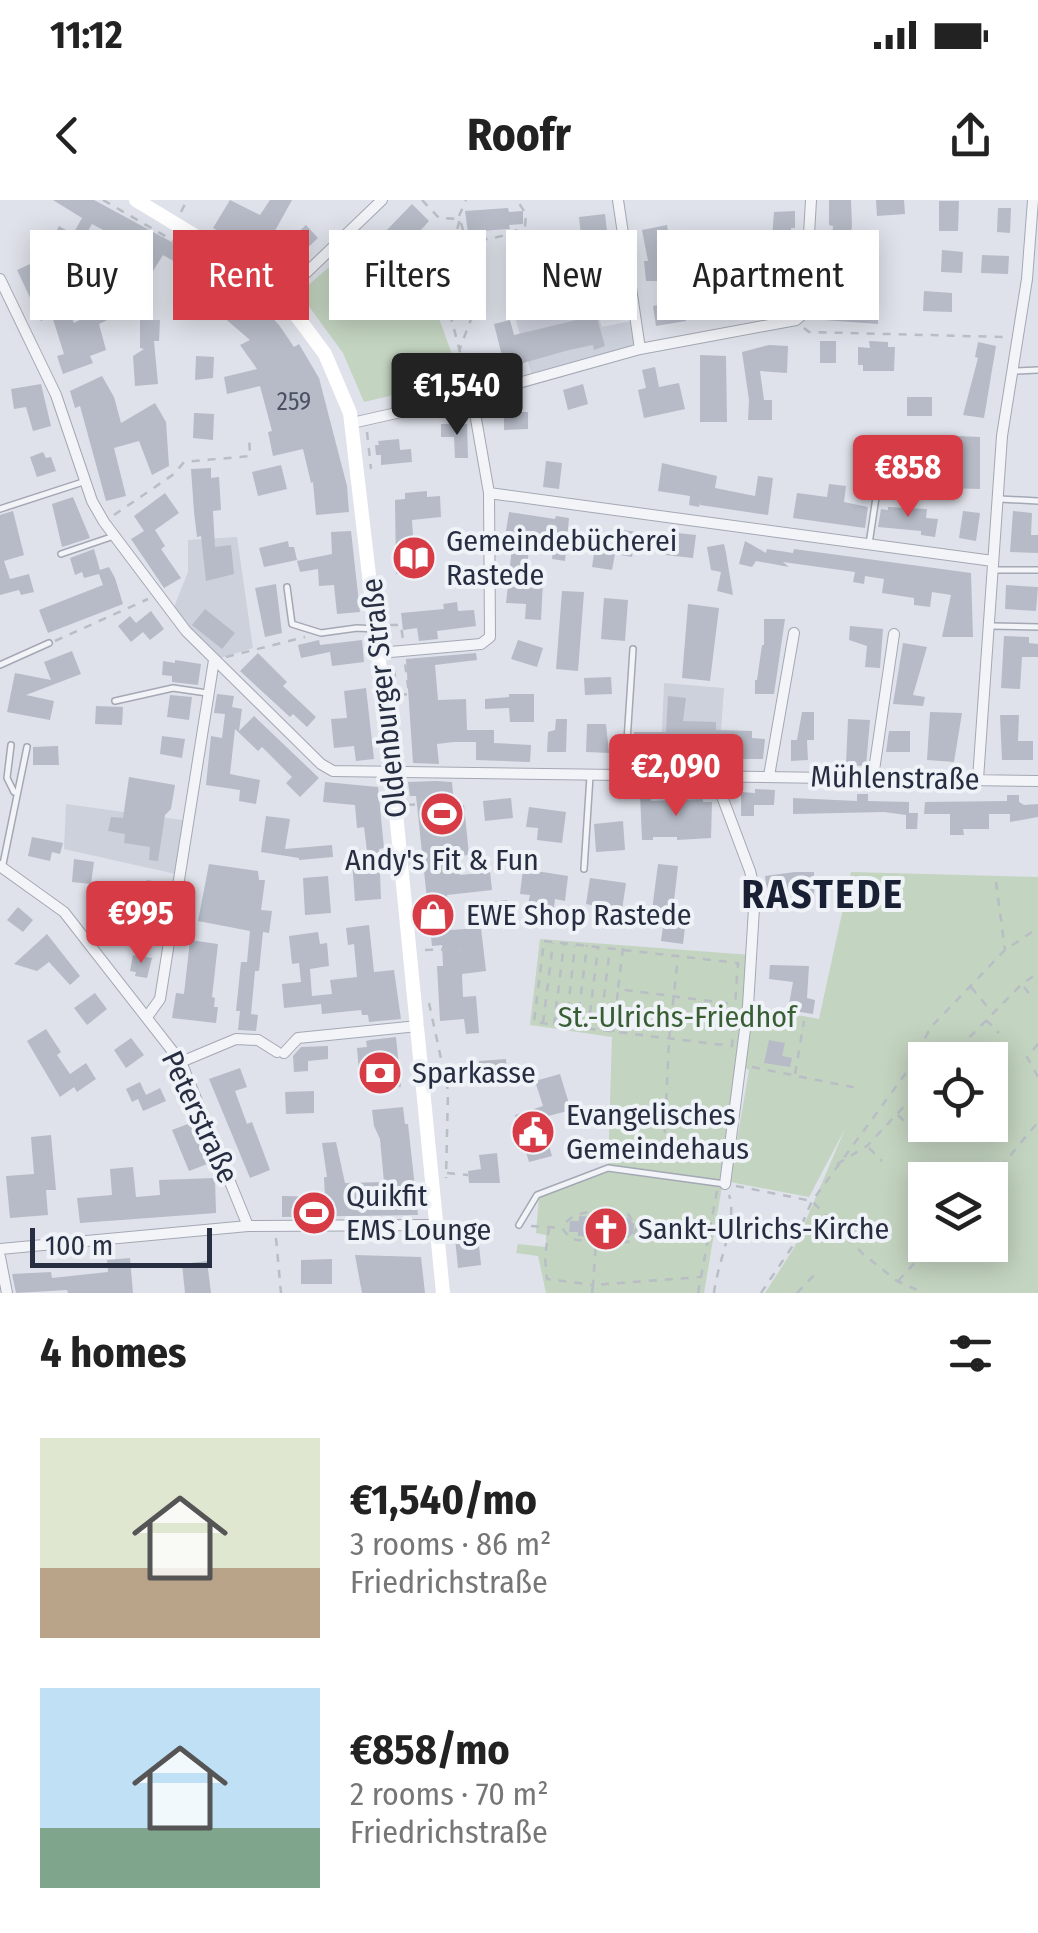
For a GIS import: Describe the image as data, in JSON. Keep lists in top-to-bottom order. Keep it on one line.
{"streets":{"street":["Oldenburger Straße","Mühlenstraße","Peterstraße"]},"crossings":[["Oldenburger Straße","Mühlenstraße"],["Mühlenstraße","Peterstraße"]],"districts":["RASTEDE"],"parks":["St.-Ulrichs-Friedhof"],"places":{"library":["Gemeindebücherei Rastede"],"sports":["Andy's Fit & Fun","Quikfit EMS Lounge"],"shop":["EWE Shop Rastede"],"bank":["Sparkasse"],"public building":["Evangelisches Gemeindehaus"],"church":["Sankt-Ulrichs-Kirche"]},"house_numbers":["259"],"scale_bar":"100 m","page":{"status":"11:12","header":"Roofr","chip":["Buy","Rent","Filters","New","Apartment"],"price":["€1,540","€858","€2,090","€995"],"scale":"100 m","heading":"4 homes","list":[{"name":"€1,540/mo","note":"3 rooms · 86 m² · Friedrichstraße"},{"name":"€858/mo","note":"2 rooms · 70 m² · Friedrichstraße"}]}}
